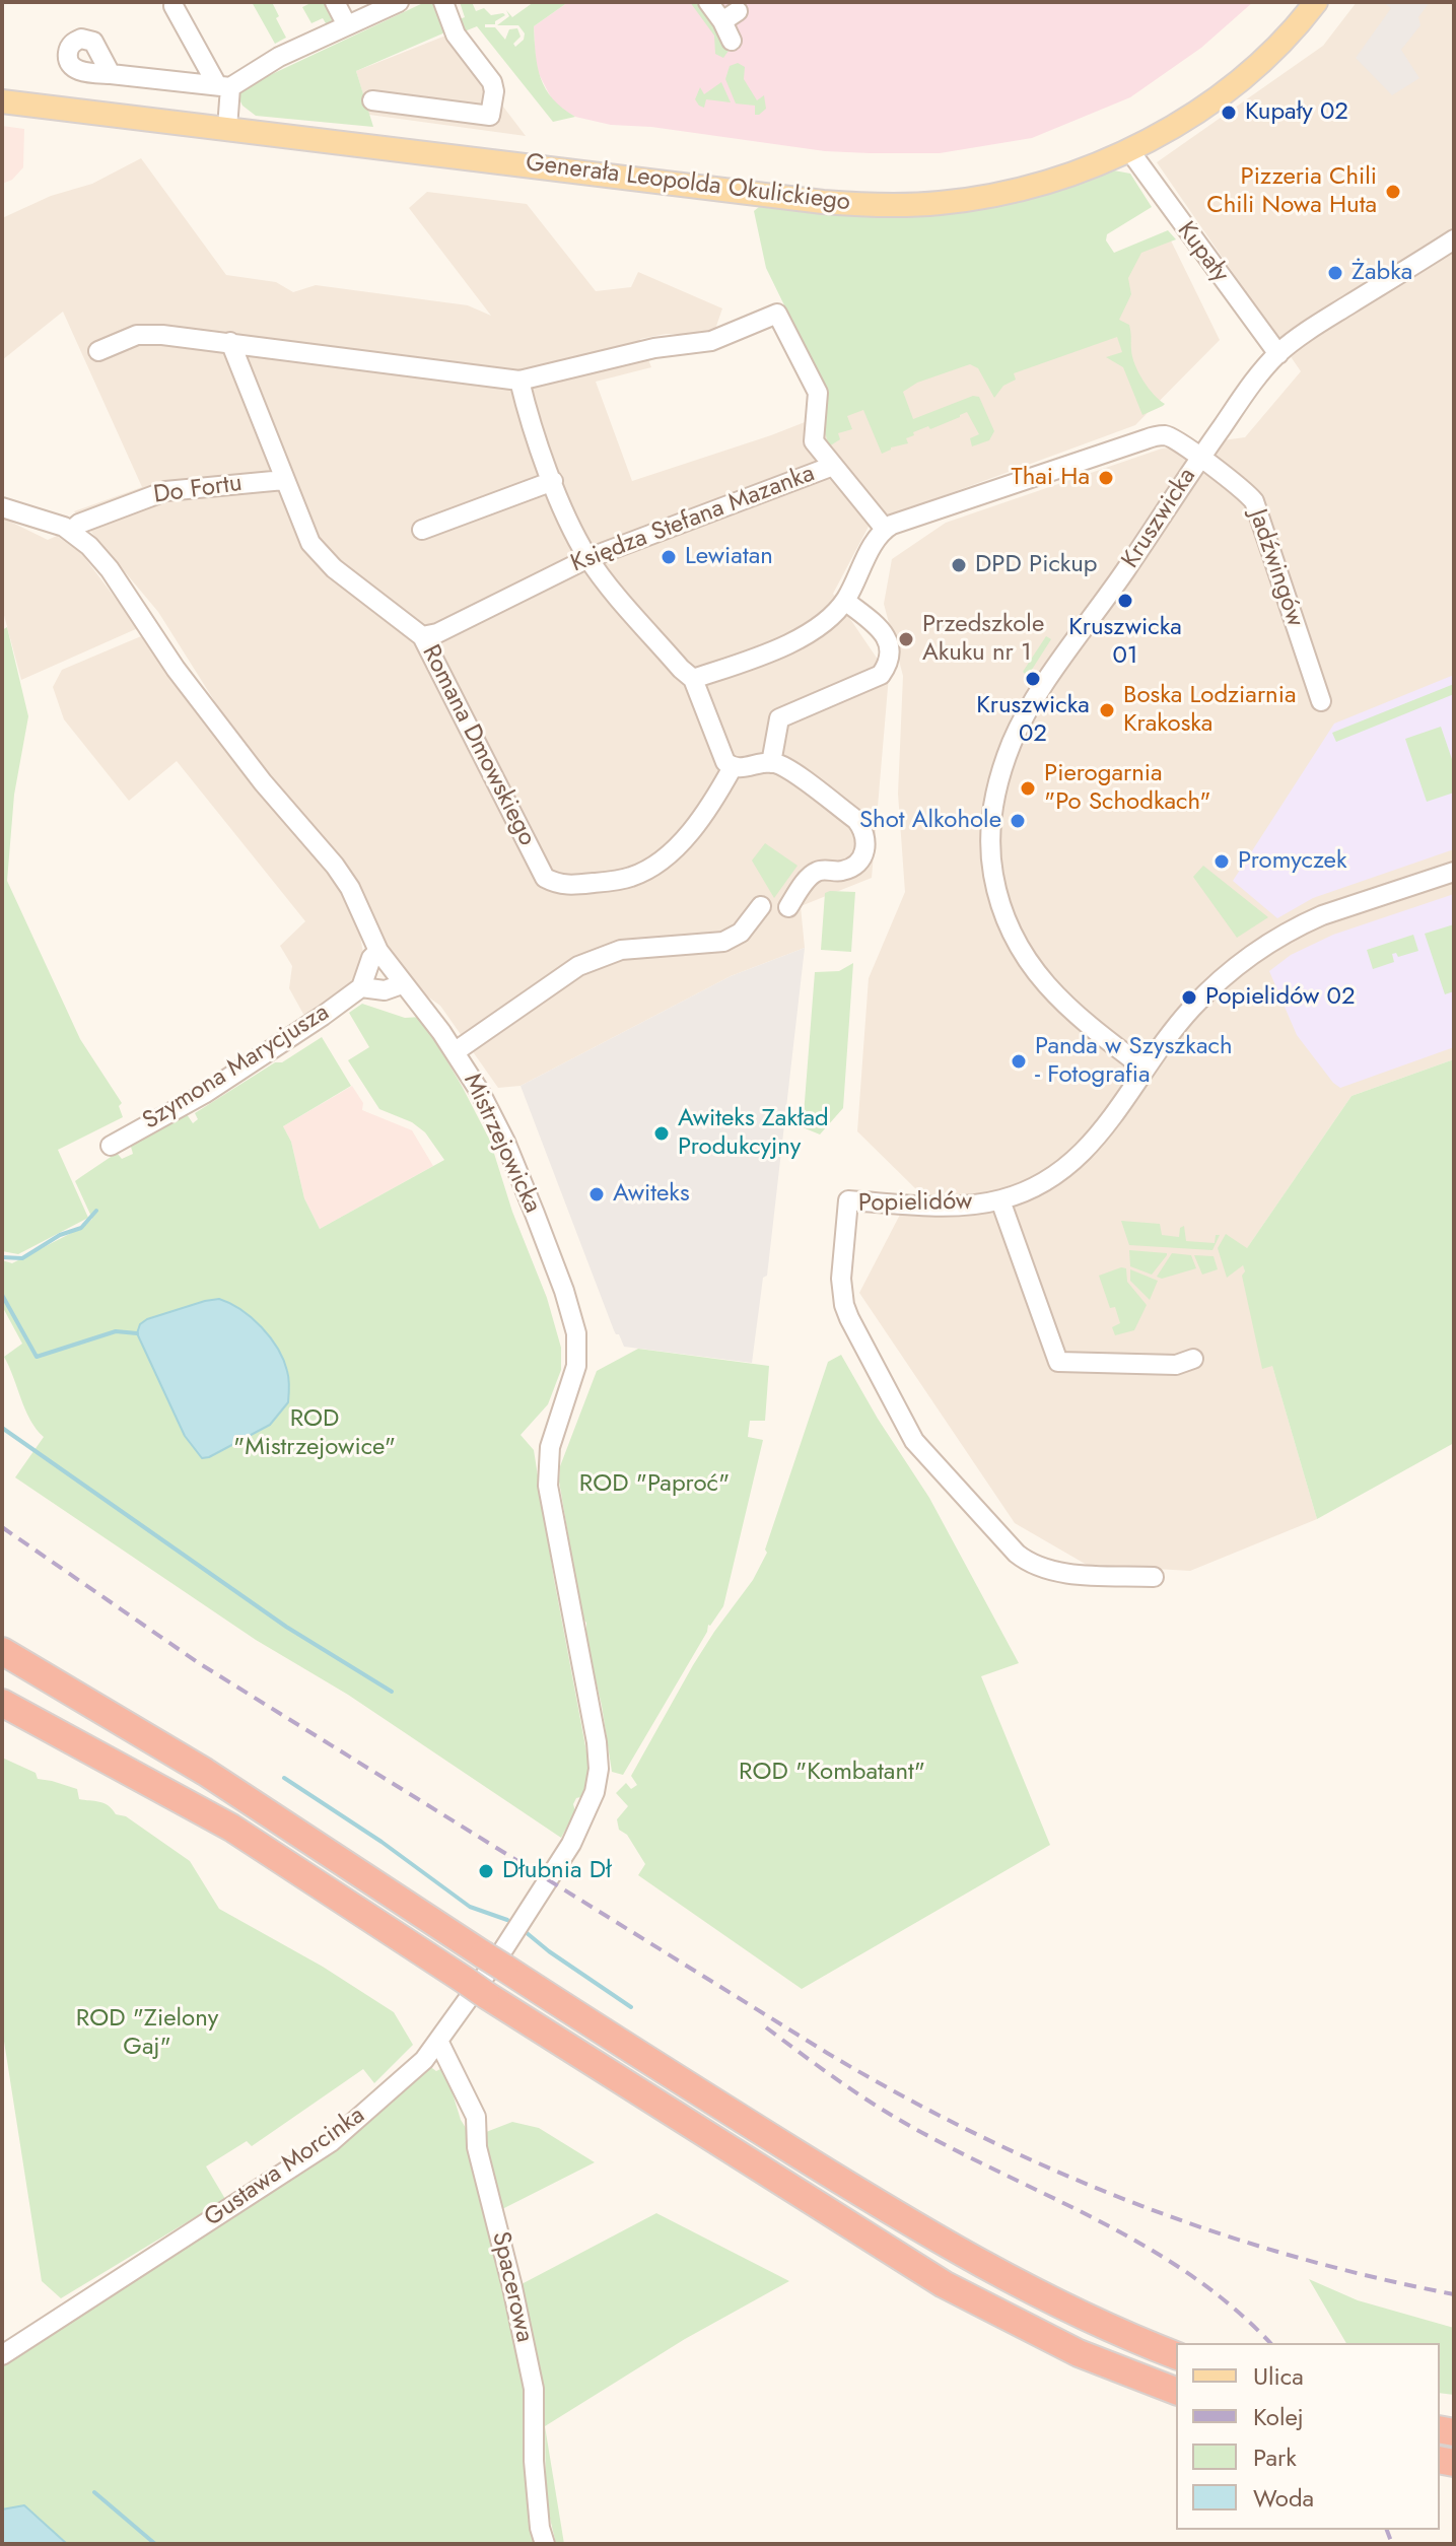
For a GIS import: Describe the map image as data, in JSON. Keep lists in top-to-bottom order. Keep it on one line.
{"streets":{"main road":["Generała Leopolda Okulickiego"],"street":["Kupały","Do Fortu","Kruszwicka","Księdza Stefana Mazanka","Jadźwingów","Romana Dmowskiego","Szymona Marycjusza","Mistrzejowicka","Popielidów","Gustawa Morcinka","Spacerowa"]},"crossings":[["Generała Leopolda Okulickiego","Kupały"],["Kupały","Kruszwicka"],["Do Fortu","Romana Dmowskiego"],["Do Fortu","Mistrzejowicka"],["Kruszwicka","Jadźwingów"],["Kruszwicka","Popielidów"],["Księdza Stefana Mazanka","Romana Dmowskiego"],["Szymona Marycjusza","Mistrzejowicka"],["Mistrzejowicka","Gustawa Morcinka"],["Gustawa Morcinka","Spacerowa"]],"parks":["ROD \"Mistrzejowice\"","ROD \"Paproć\"","ROD \"Kombatant\"","ROD \"Zielony Gaj\""],"places":["Kupały 02","Pizzeria Chili Chili Nowa Huta","Żabka","Thai Ha","Lewiatan","DPD Pickup","Kruszwicka 01","Przedszkole Akuku nr 1","Kruszwicka 02","Boska Lodziarnia Krakoska","Pierogarnia \"Po Schodkach\"","Shot Alkohole","Promyczek","Popielidów 02","Panda w Szyszkach - Fotografia","Awiteks Zakład Produkcyjny","Awiteks","Dłubnia Dł"],"legend":["Ulica","Kolej","Park","Woda"]}
